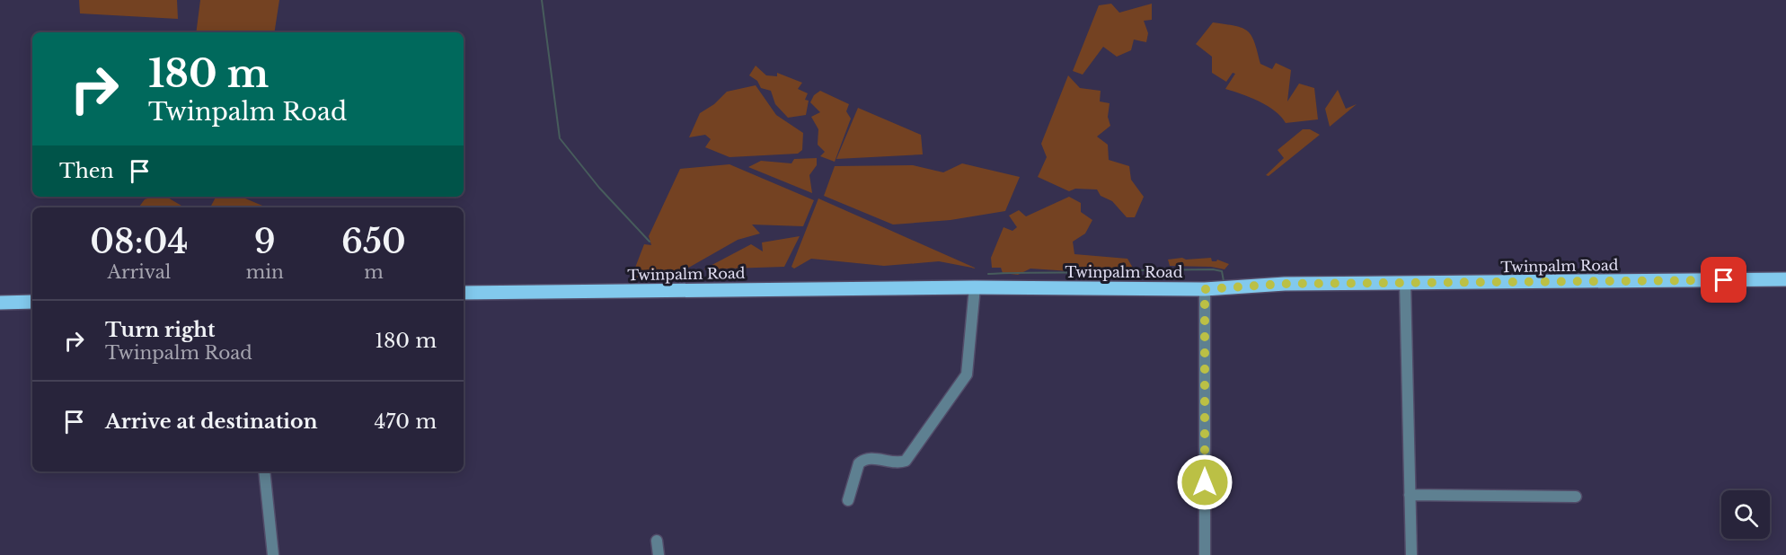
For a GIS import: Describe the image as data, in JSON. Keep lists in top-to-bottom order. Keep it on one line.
{"streets":{"main road":["Twinpalm Road"]},"page":{"turn":["180 m","Twinpalm Road"],"then":"Then","eta":["08:04","Arrival","9","min","650","m"],"list":[{"name":"Turn right","note":"Twinpalm Road","value":"180 m"},{"name":"Arrive at destination","value":"470 m"}]}}
